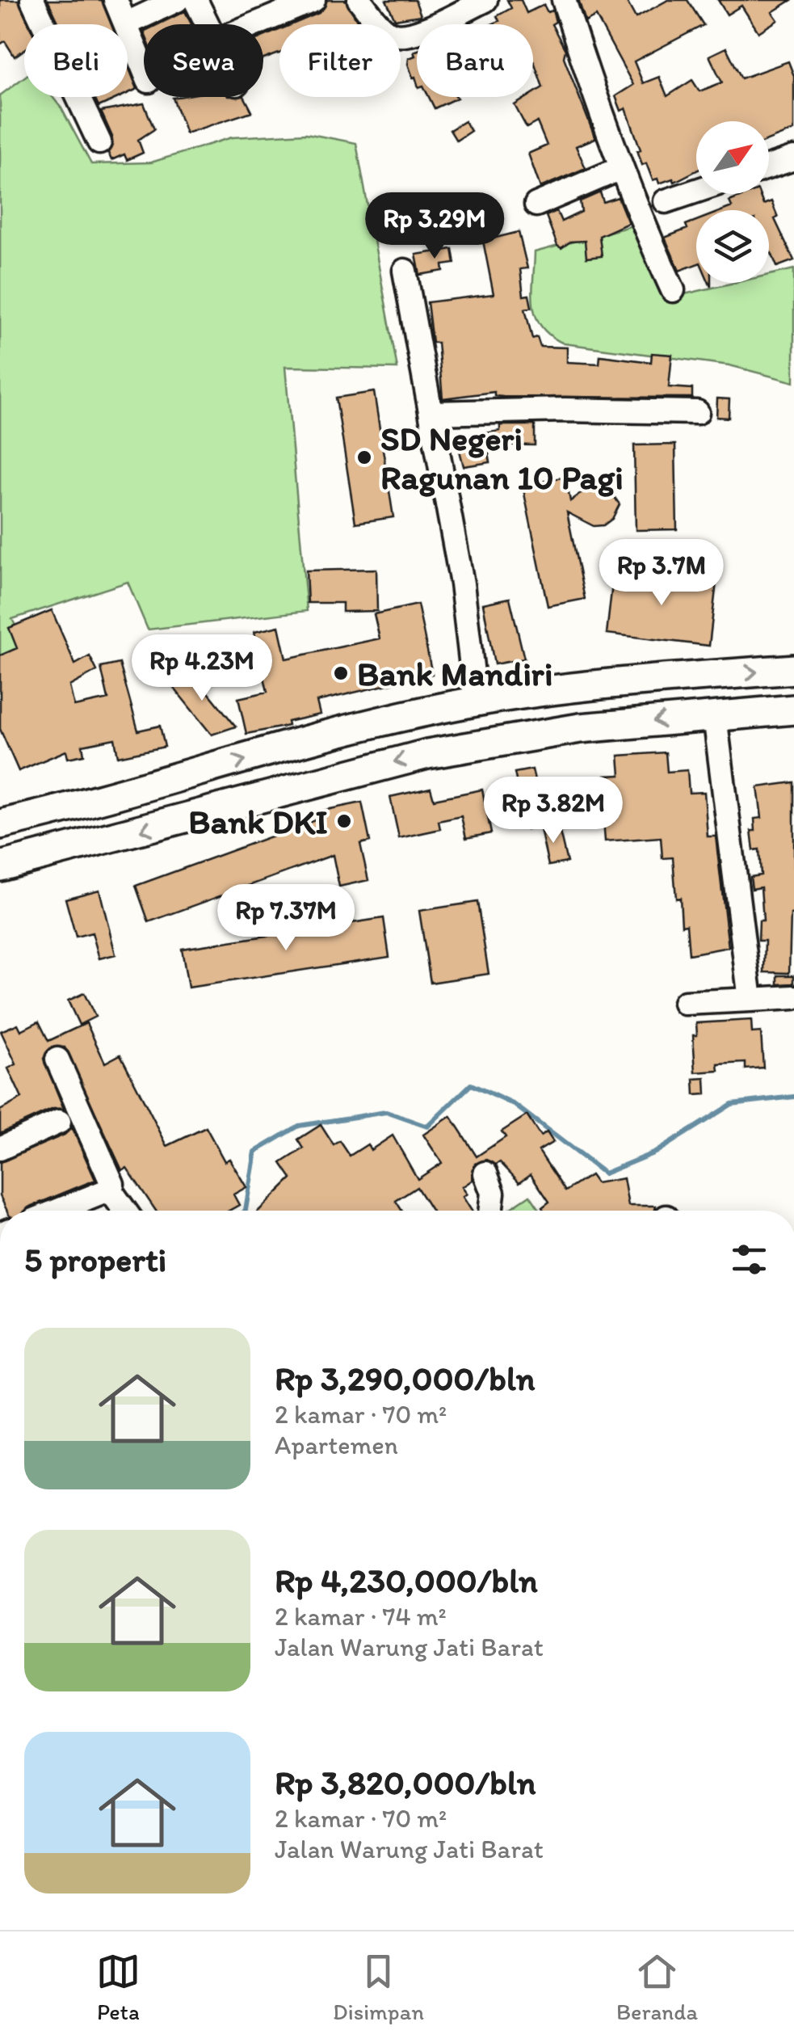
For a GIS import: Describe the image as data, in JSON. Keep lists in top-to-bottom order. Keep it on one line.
{"places":["SD Negeri Ragunan 10 Pagi","Bank Mandiri","Bank DKI"],"north":"top right","page":{"chip":["Beli","Sewa","Filter","Baru"],"price":["Rp 3.29M","Rp 3.7M","Rp 4.23M","Rp 3.82M","Rp 7.37M"],"heading":"5 properti","list":[{"name":"Rp 3,290,000/bln","note":"2 kamar · 70 m² · Apartemen"},{"name":"Rp 4,230,000/bln","note":"2 kamar · 74 m² · Jalan Warung Jati Barat"},{"name":"Rp 3,820,000/bln","note":"2 kamar · 70 m² · Jalan Warung Jati Barat"}],"tabs":["Peta","Disimpan","Beranda"]}}
